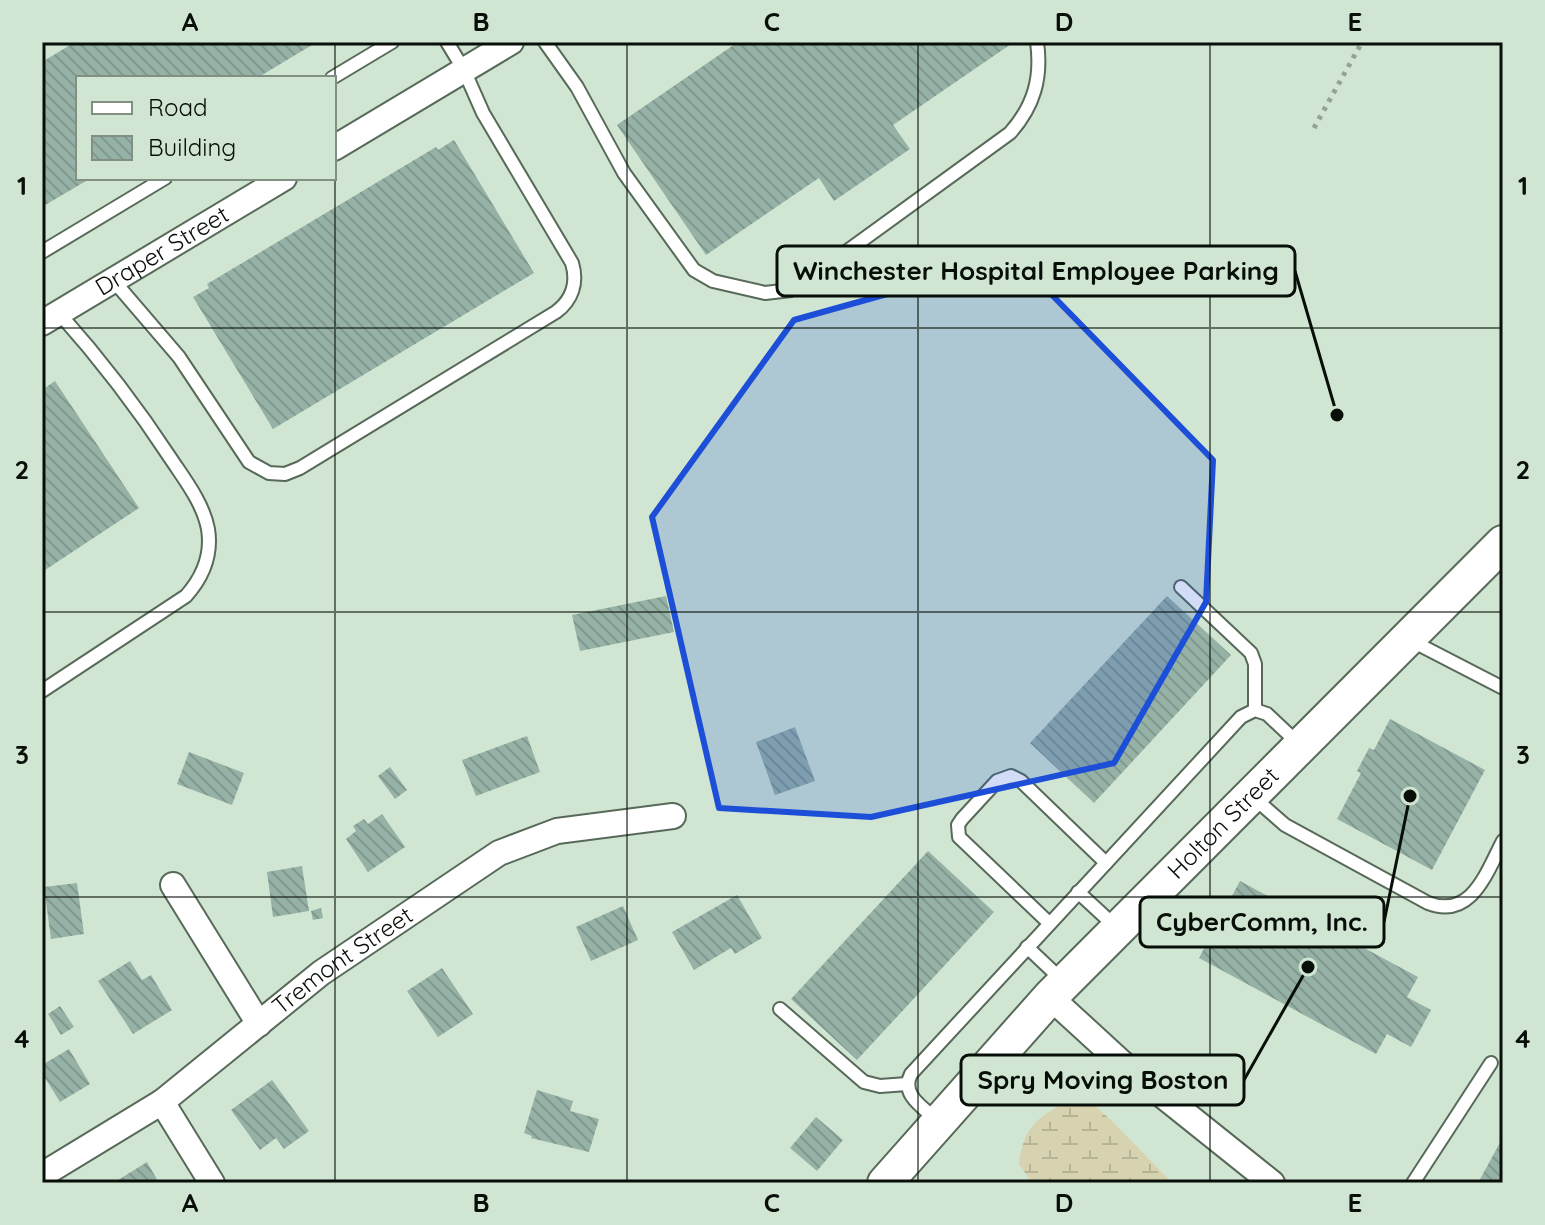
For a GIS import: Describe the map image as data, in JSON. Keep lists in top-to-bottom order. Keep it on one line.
{"streets":{"street":["Draper Street","Holton Street","Tremont Street"]},"places":["Winchester Hospital Employee Parking","CyberComm, Inc.","Spry Moving Boston"],"legend":["Road","Building"],"grid":{"columns":["A","B","C","D","E"],"rows":["1","2","3","4"]}}
